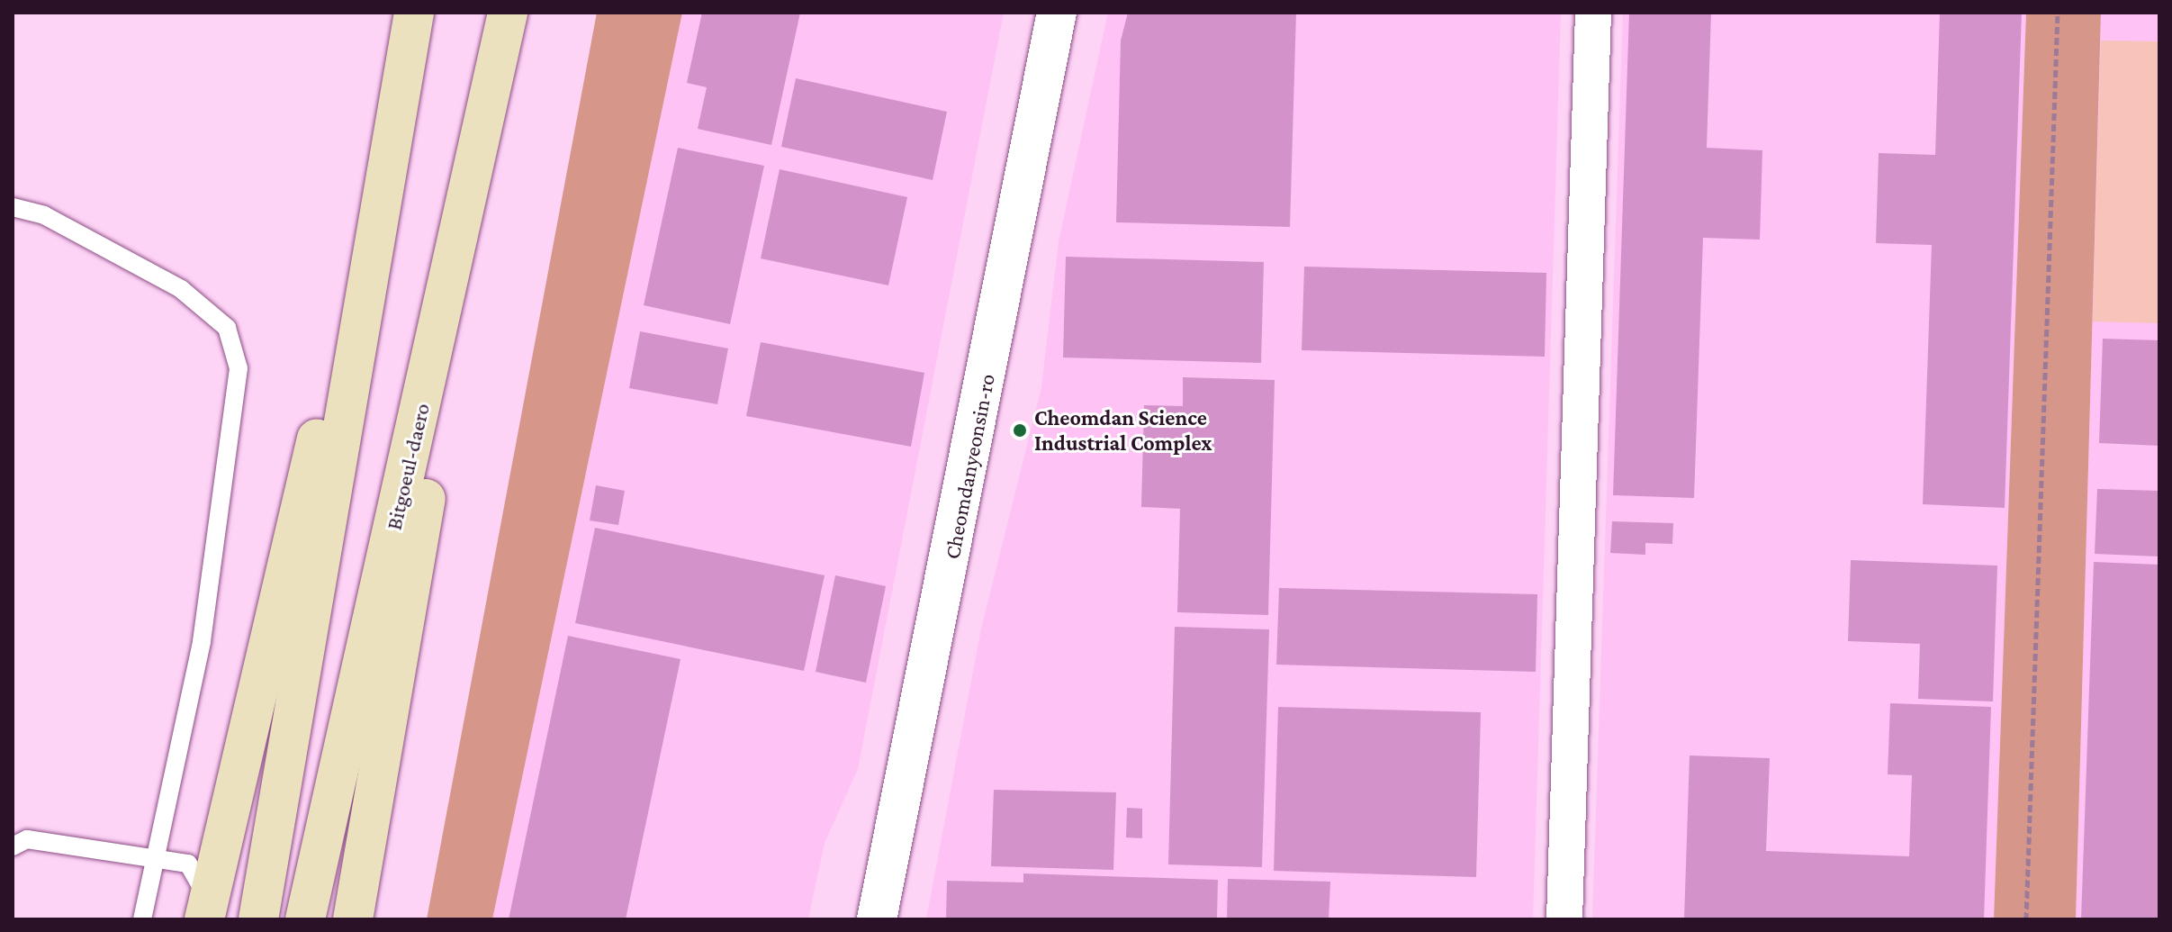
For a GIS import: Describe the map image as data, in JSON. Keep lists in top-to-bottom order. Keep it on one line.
{"streets":{"main road":["Bitgoeul-daero"],"street":["Cheomdanyeonsin-ro"]},"places":["Cheomdan Science Industrial Complex"]}
